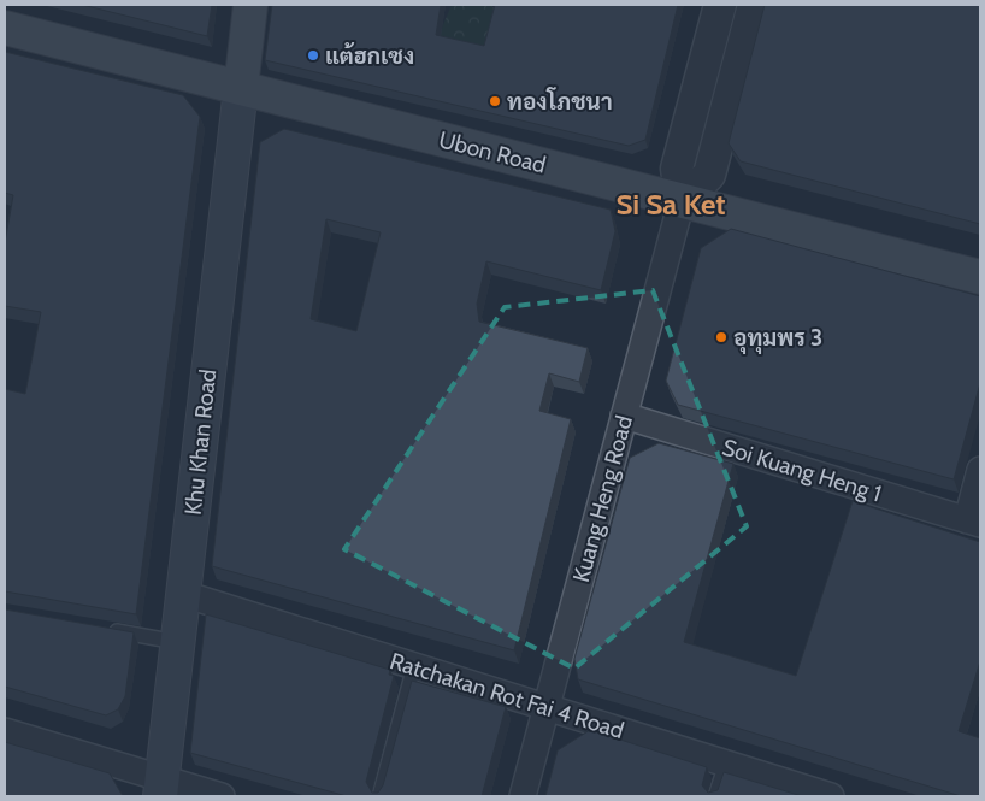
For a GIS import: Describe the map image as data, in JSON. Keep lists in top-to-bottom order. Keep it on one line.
{"streets":{"main road":["Ubon Road","Khu Khan Road"],"street":["Soi Kuang Heng 1","Kuang Heng Road","Ratchakan Rot Fai 4 Road"]},"crossings":[["Ubon Road","Khu Khan Road"],["Ubon Road","Kuang Heng Road"],["Khu Khan Road","Ratchakan Rot Fai 4 Road"],["Soi Kuang Heng 1","Kuang Heng Road"],["Kuang Heng Road","Ratchakan Rot Fai 4 Road"]],"districts":["Si Sa Ket"],"places":["แต้ฮกเซง","ทองโภชนา","อุทุมพร 3"]}
